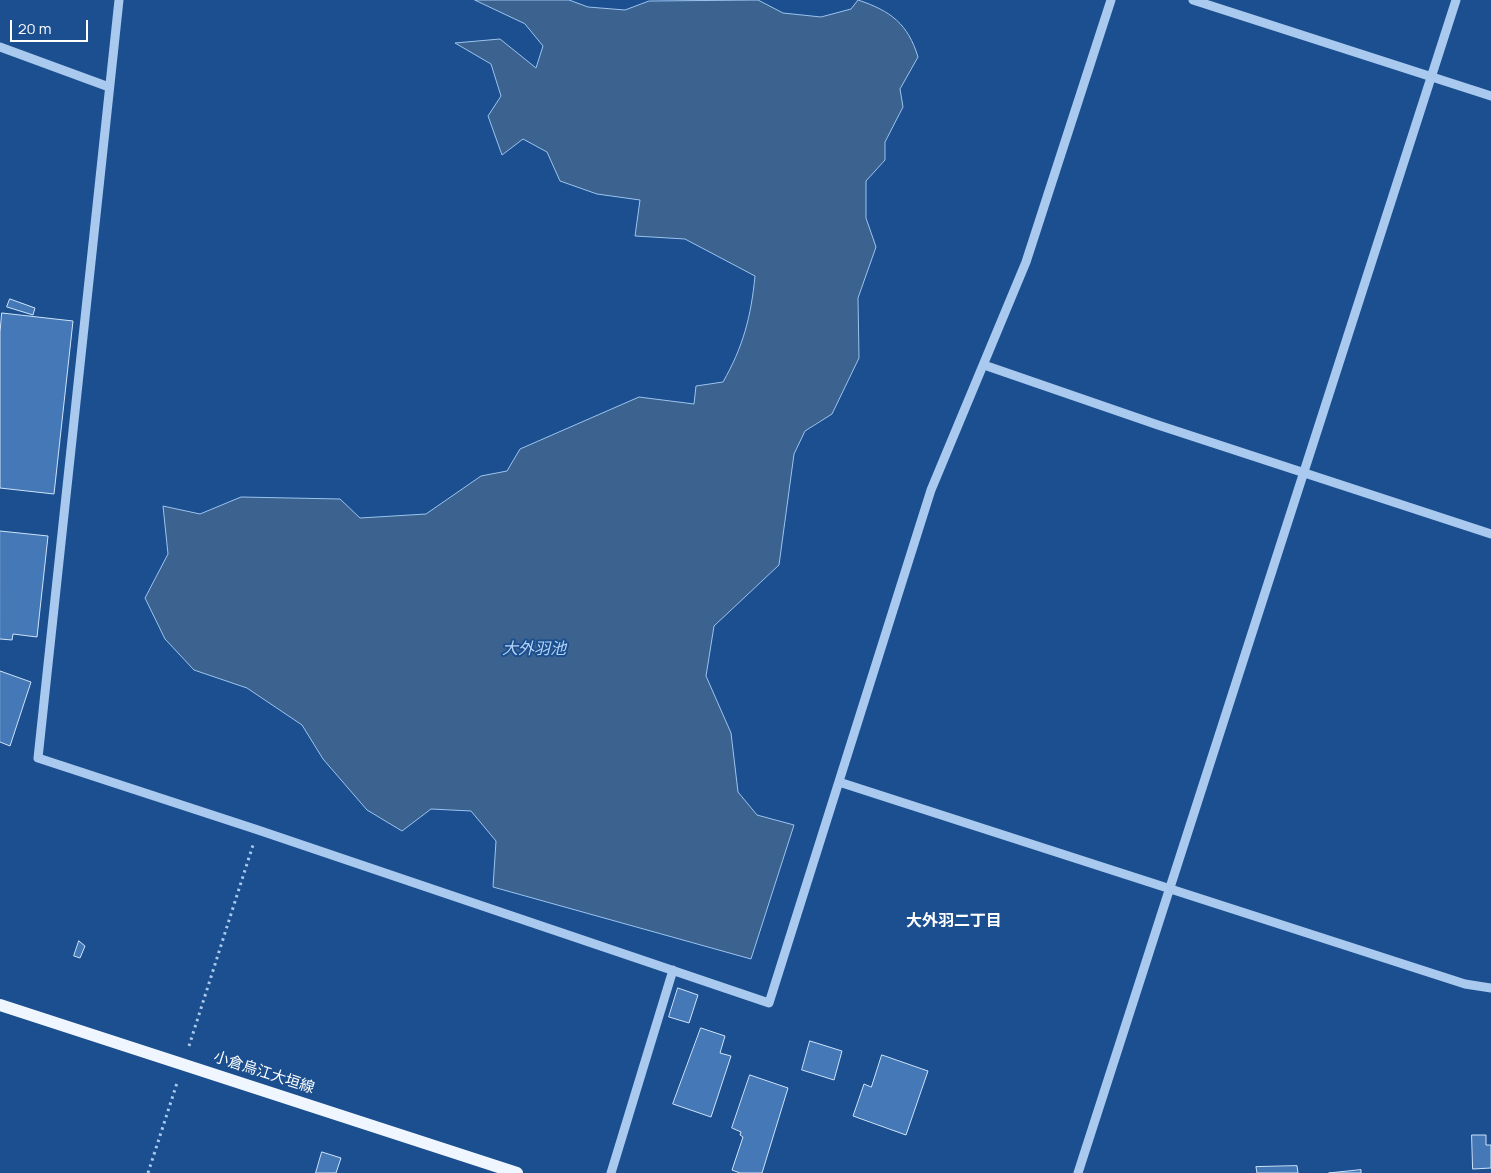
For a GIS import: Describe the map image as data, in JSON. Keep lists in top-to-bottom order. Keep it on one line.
{"streets":{"main road":["小倉烏江大垣線"]},"districts":["大外羽二丁目"],"water":["大外羽池"],"scale_bar":"20 m"}
